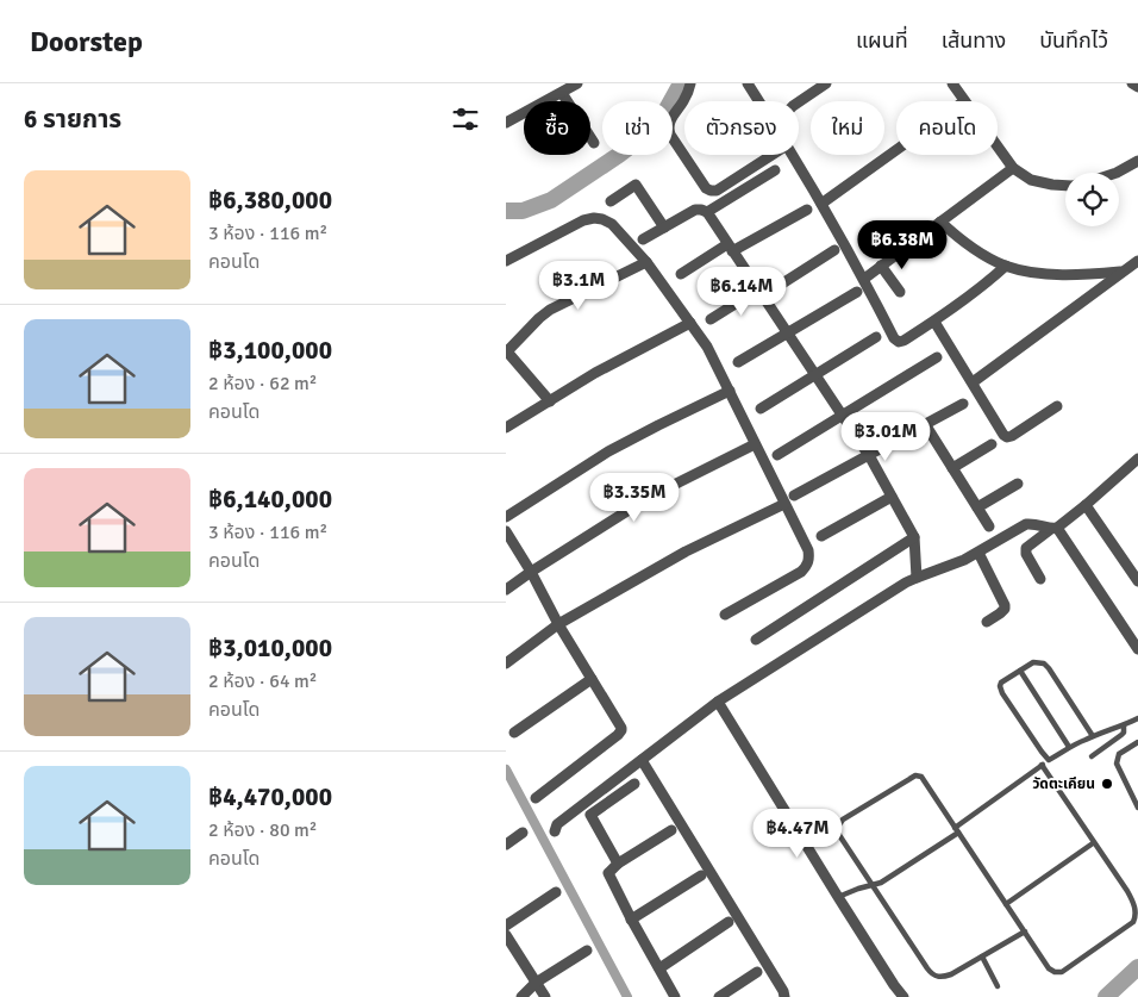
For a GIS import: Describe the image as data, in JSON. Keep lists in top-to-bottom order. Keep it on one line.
{"places":["วัดตะเคียน"],"page":{"header":"Doorstep","nav":["แผนที่","เส้นทาง","บันทึกไว้"],"heading":"6 รายการ","chip":["ซื้อ","เช่า","ตัวกรอง","ใหม่","คอนโด"],"list":[{"name":"฿6,380,000","note":"3 ห้อง · 116 m² · คอนโด"},{"name":"฿3,100,000","note":"2 ห้อง · 62 m² · คอนโด"},{"name":"฿6,140,000","note":"3 ห้อง · 116 m² · คอนโด"},{"name":"฿3,010,000","note":"2 ห้อง · 64 m² · คอนโด"},{"name":"฿4,470,000","note":"2 ห้อง · 80 m² · คอนโด"}],"price":["฿6.38M","฿3.1M","฿6.14M","฿3.01M","฿3.35M","฿4.47M"]}}
